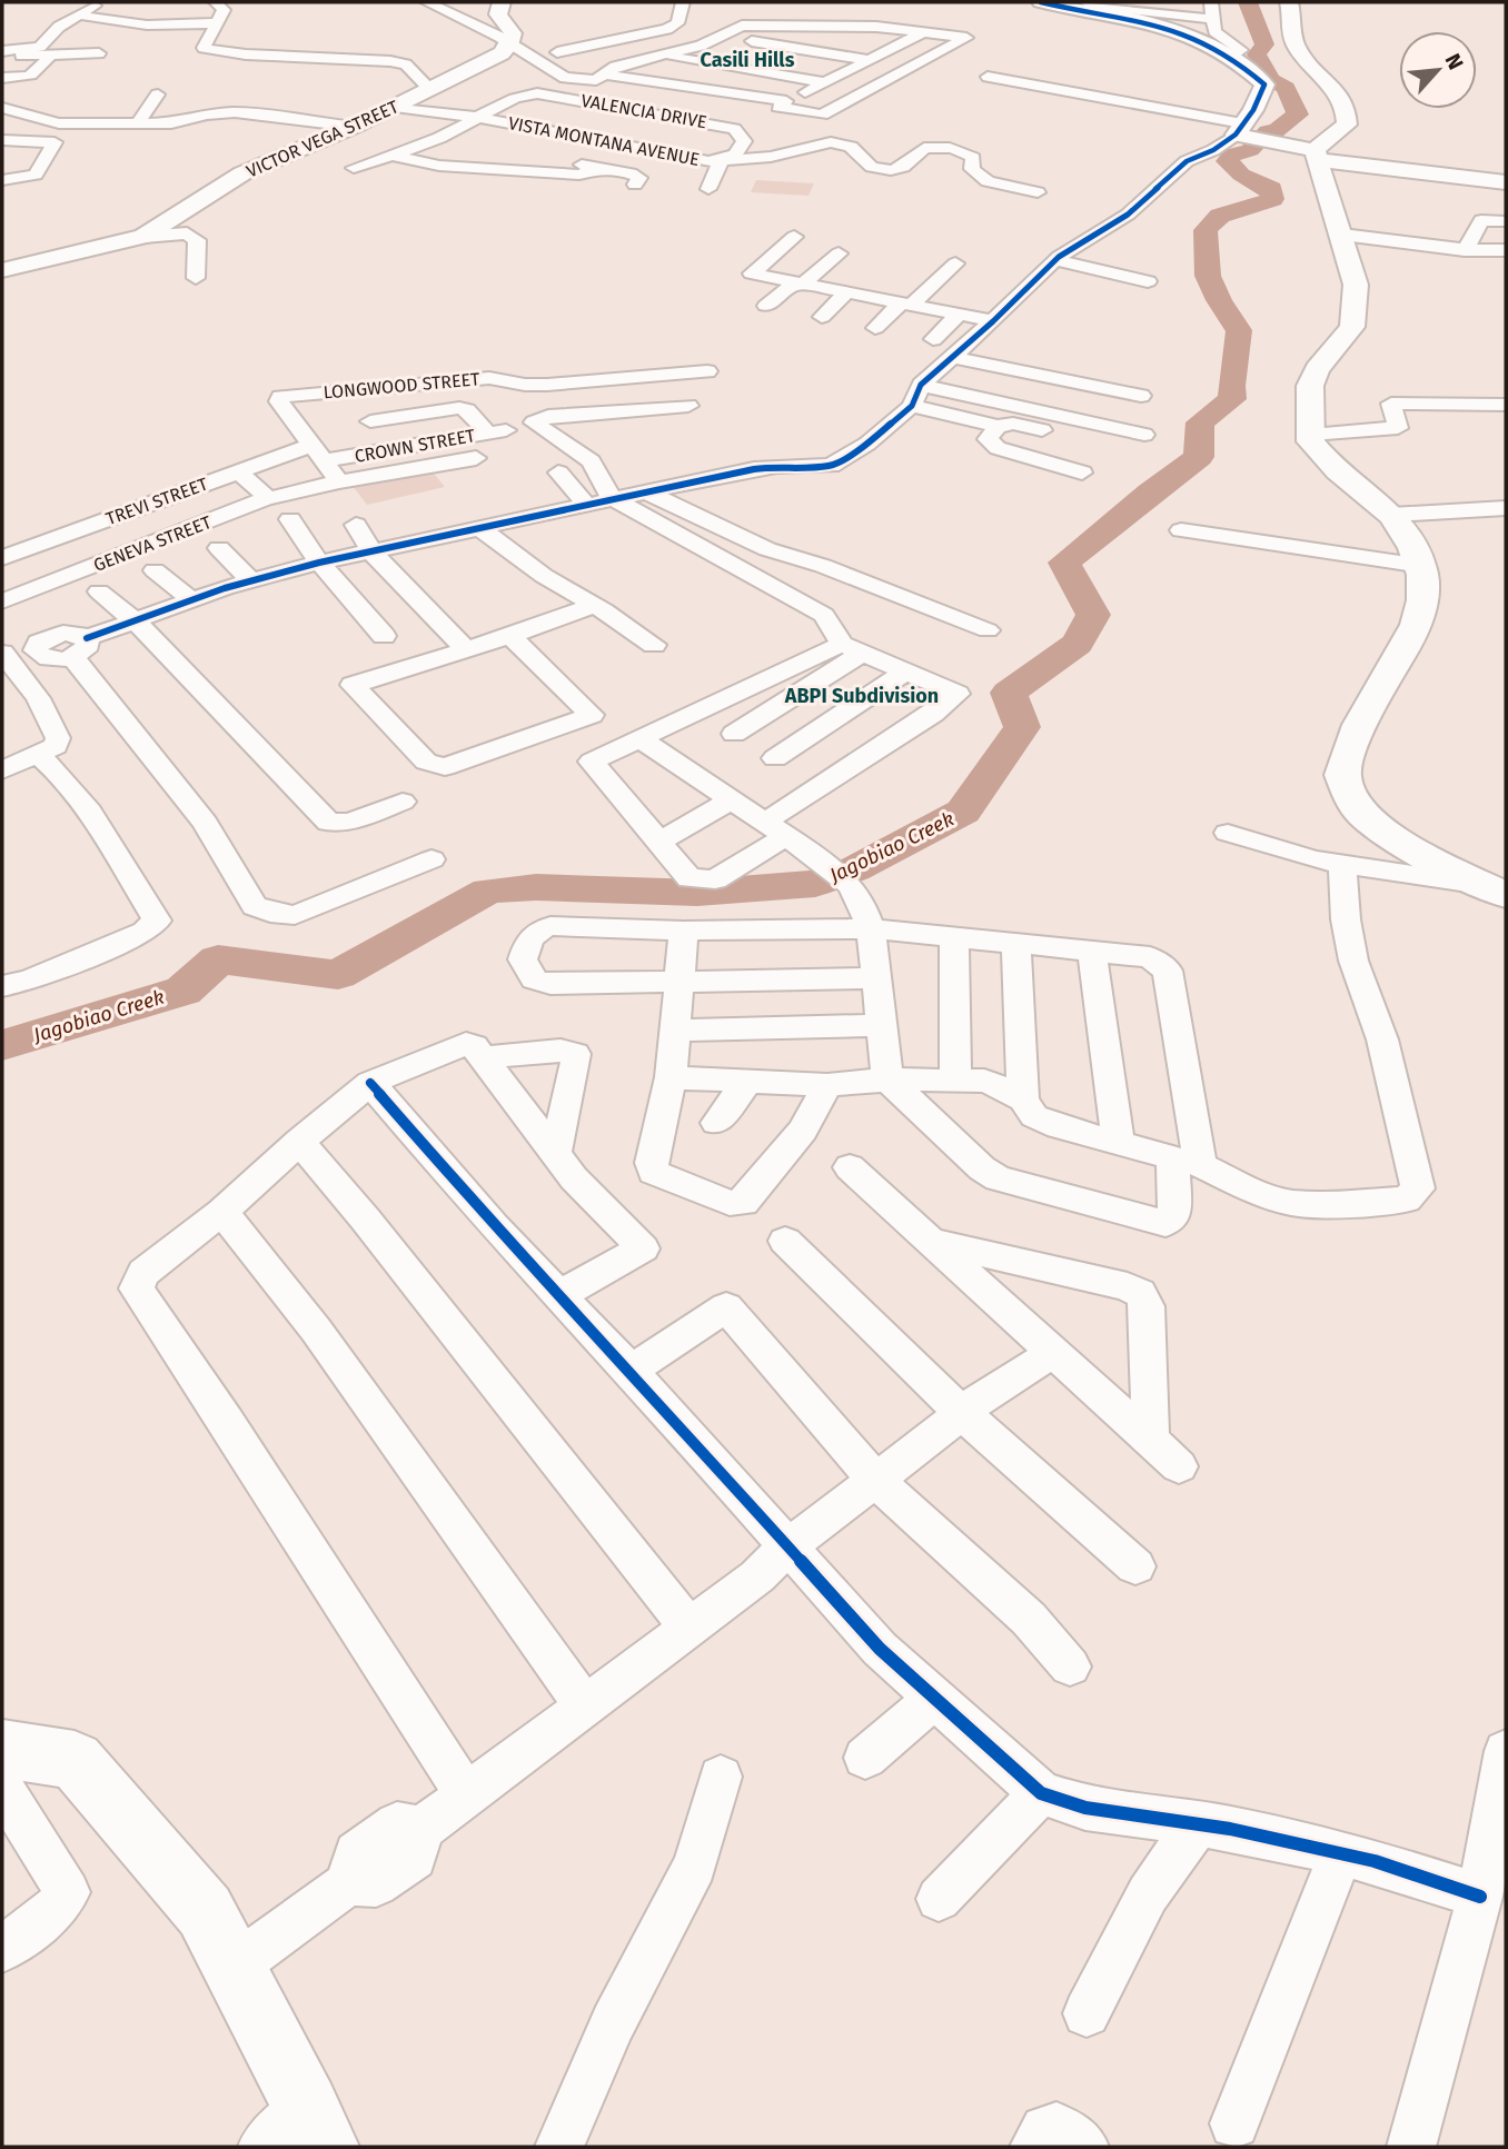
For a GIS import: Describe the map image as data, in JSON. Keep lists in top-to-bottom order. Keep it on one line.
{"streets":{"street":["VALENCIA DRIVE","VICTOR VEGA STREET","VISTA MONTANA AVENUE","LONGWOOD STREET","CROWN STREET","TREVI STREET","GENEVA STREET"]},"crossings":[["VALENCIA DRIVE","VISTA MONTANA AVENUE"],["VICTOR VEGA STREET","VISTA MONTANA AVENUE"],["LONGWOOD STREET","CROWN STREET"],["LONGWOOD STREET","TREVI STREET"],["CROWN STREET","TREVI STREET"]],"districts":["Casili Hills","ABPI Subdivision"],"water":["Jagobiao Creek"],"north":"top right"}
